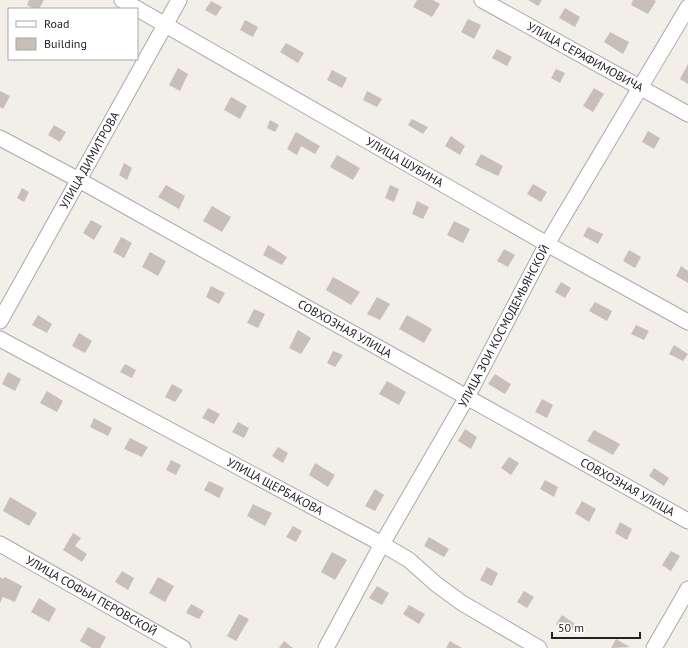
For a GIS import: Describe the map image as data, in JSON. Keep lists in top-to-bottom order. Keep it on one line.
{"streets":{"street":["УЛИЦА СЕРАФИМОВИЧА","УЛИЦА ДИМИТРОВА","УЛИЦА ШУБИНА","УЛИЦА ЗОИ КОСМОДЕМЬЯНСКОЙ","СОВХОЗНАЯ УЛИЦА","УЛИЦА ЩЕРБАКОВА","УЛИЦА СОФЬИ ПЕРОВСКОЙ"]},"crossings":[["УЛИЦА СЕРАФИМОВИЧА","УЛИЦА ЗОИ КОСМОДЕМЬЯНСКОЙ"],["УЛИЦА ДИМИТРОВА","УЛИЦА ШУБИНА"],["УЛИЦА ДИМИТРОВА","СОВХОЗНАЯ УЛИЦА"],["УЛИЦА ШУБИНА","УЛИЦА ЗОИ КОСМОДЕМЬЯНСКОЙ"],["УЛИЦА ЗОИ КОСМОДЕМЬЯНСКОЙ","СОВХОЗНАЯ УЛИЦА"],["УЛИЦА ЗОИ КОСМОДЕМЬЯНСКОЙ","УЛИЦА ЩЕРБАКОВА"]],"legend":["Road","Building"],"scale_bar":"50 m"}
